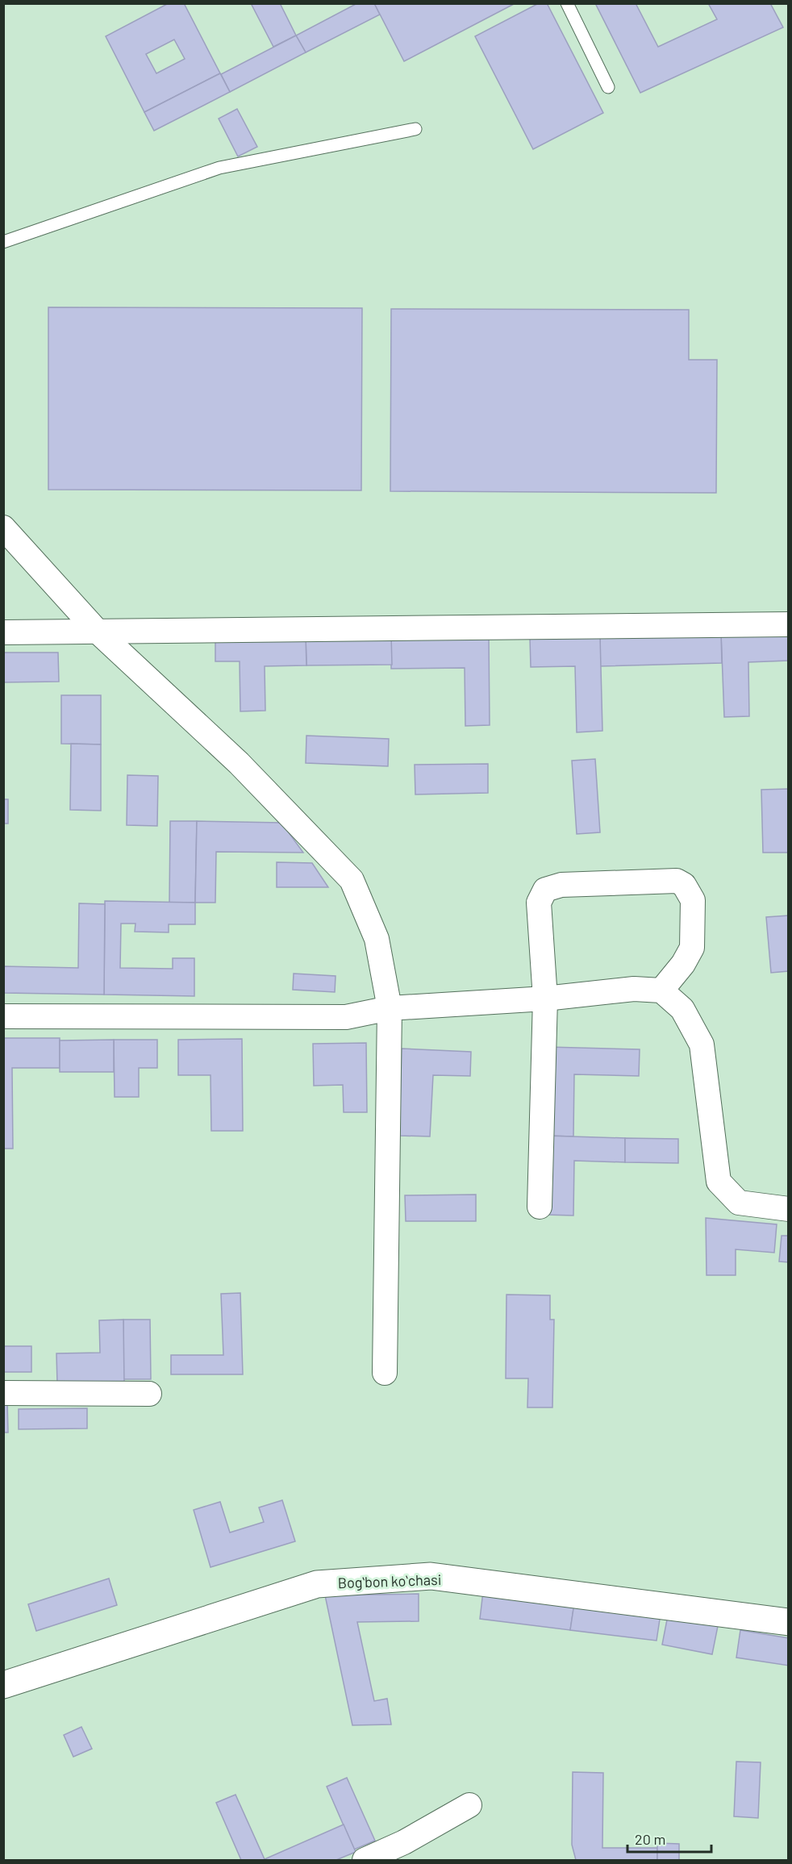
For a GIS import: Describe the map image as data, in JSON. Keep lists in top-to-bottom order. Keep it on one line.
{"streets":{"street":["Bogʻbon koʻchasi"]},"scale_bar":"20 m"}
